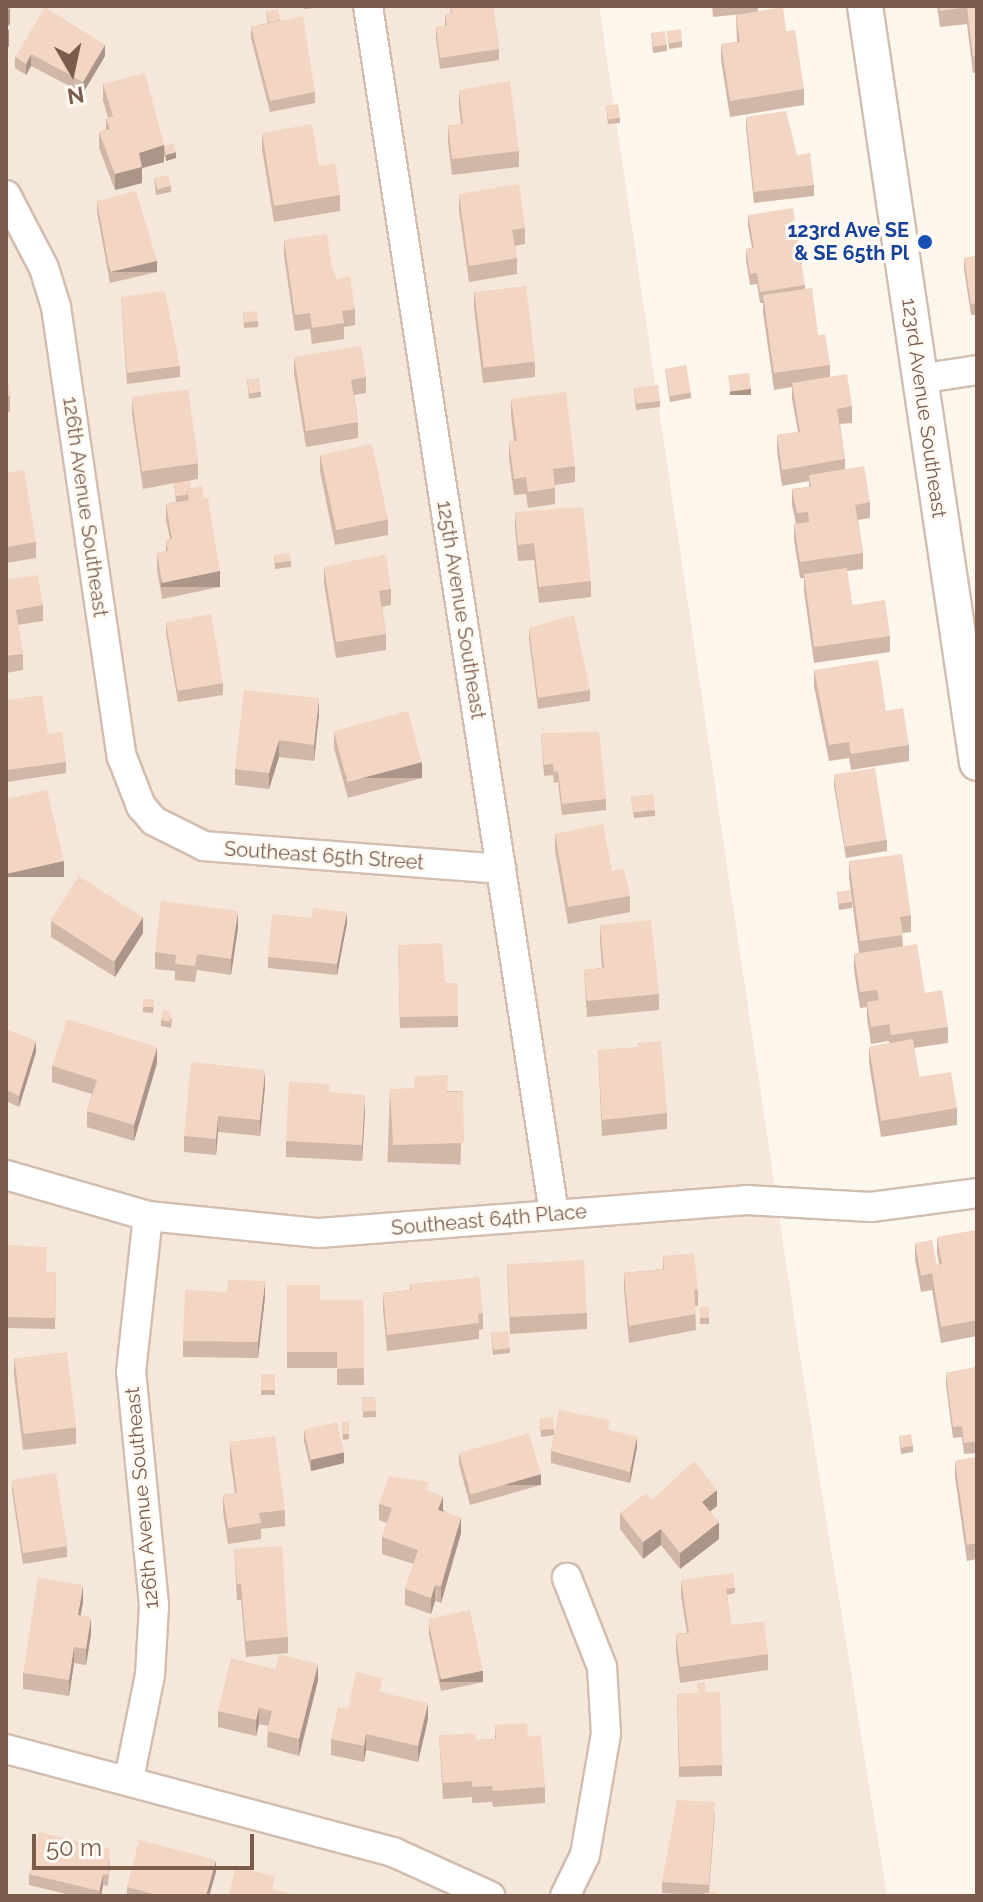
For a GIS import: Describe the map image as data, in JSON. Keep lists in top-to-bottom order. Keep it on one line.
{"streets":{"street":["123rd Avenue Southeast","126th Avenue Southeast","125th Avenue Southeast","Southeast 65th Street","Southeast 64th Place"]},"crossings":[["126th Avenue Southeast","Southeast 65th Street"],["126th Avenue Southeast","Southeast 64th Place"],["125th Avenue Southeast","Southeast 65th Street"],["125th Avenue Southeast","Southeast 64th Place"]],"places":["123rd Ave SE & SE 65th Pl"],"scale_bar":"50 m","north":"bottom"}
